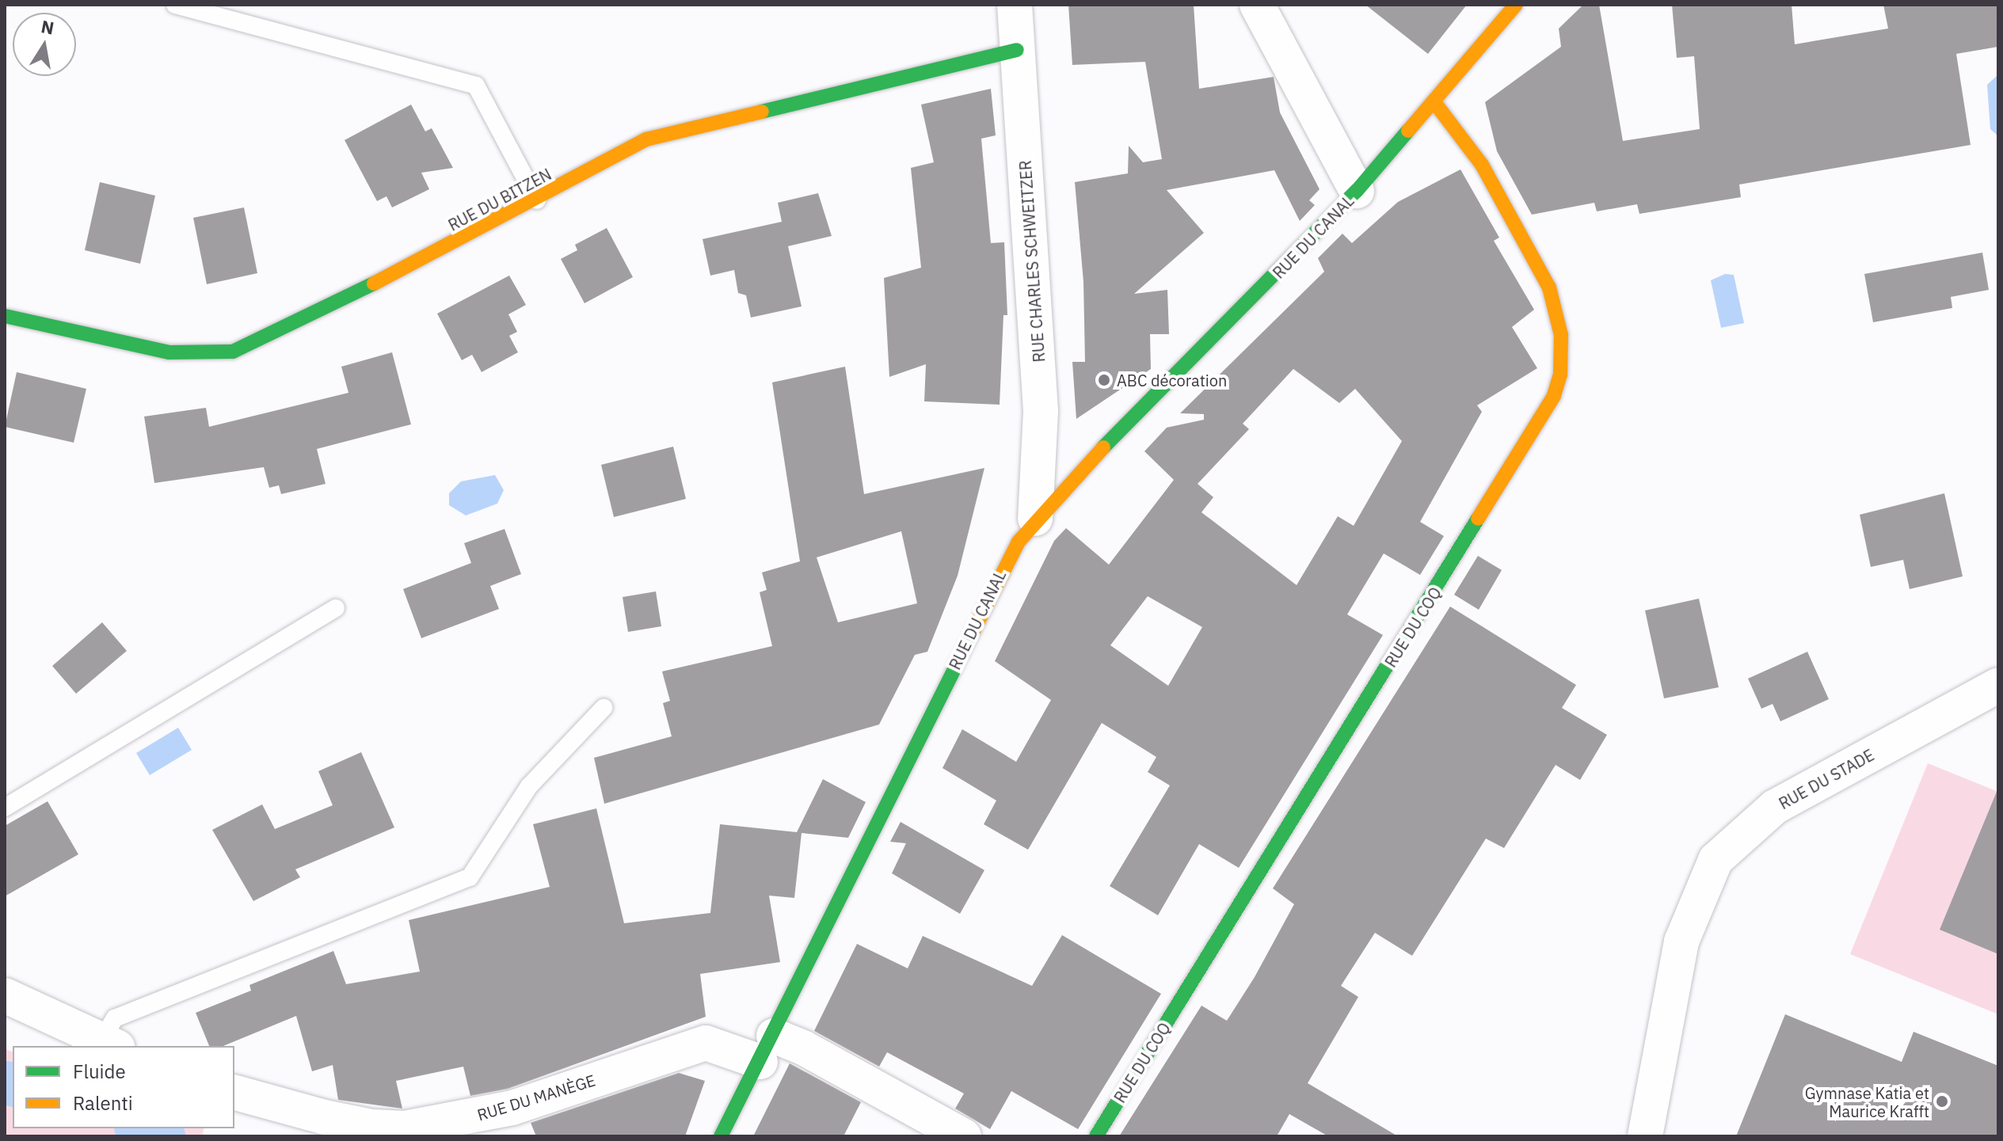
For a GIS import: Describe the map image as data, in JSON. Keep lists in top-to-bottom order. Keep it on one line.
{"streets":{"street":["RUE DU BITZEN","RUE DU CANAL","RUE CHARLES SCHWEITZER","RUE DU COQ","RUE DU STADE","RUE DU MANÈGE"]},"crossings":[["RUE DU BITZEN","RUE CHARLES SCHWEITZER"],["RUE DU CANAL","RUE CHARLES SCHWEITZER"],["RUE DU CANAL","RUE DU COQ"],["RUE DU CANAL","RUE DU MANÈGE"]],"places":["ABC décoration","Gymnase Katia et Maurice Krafft"],"legend":["Fluide","Ralenti"],"north":"top"}
